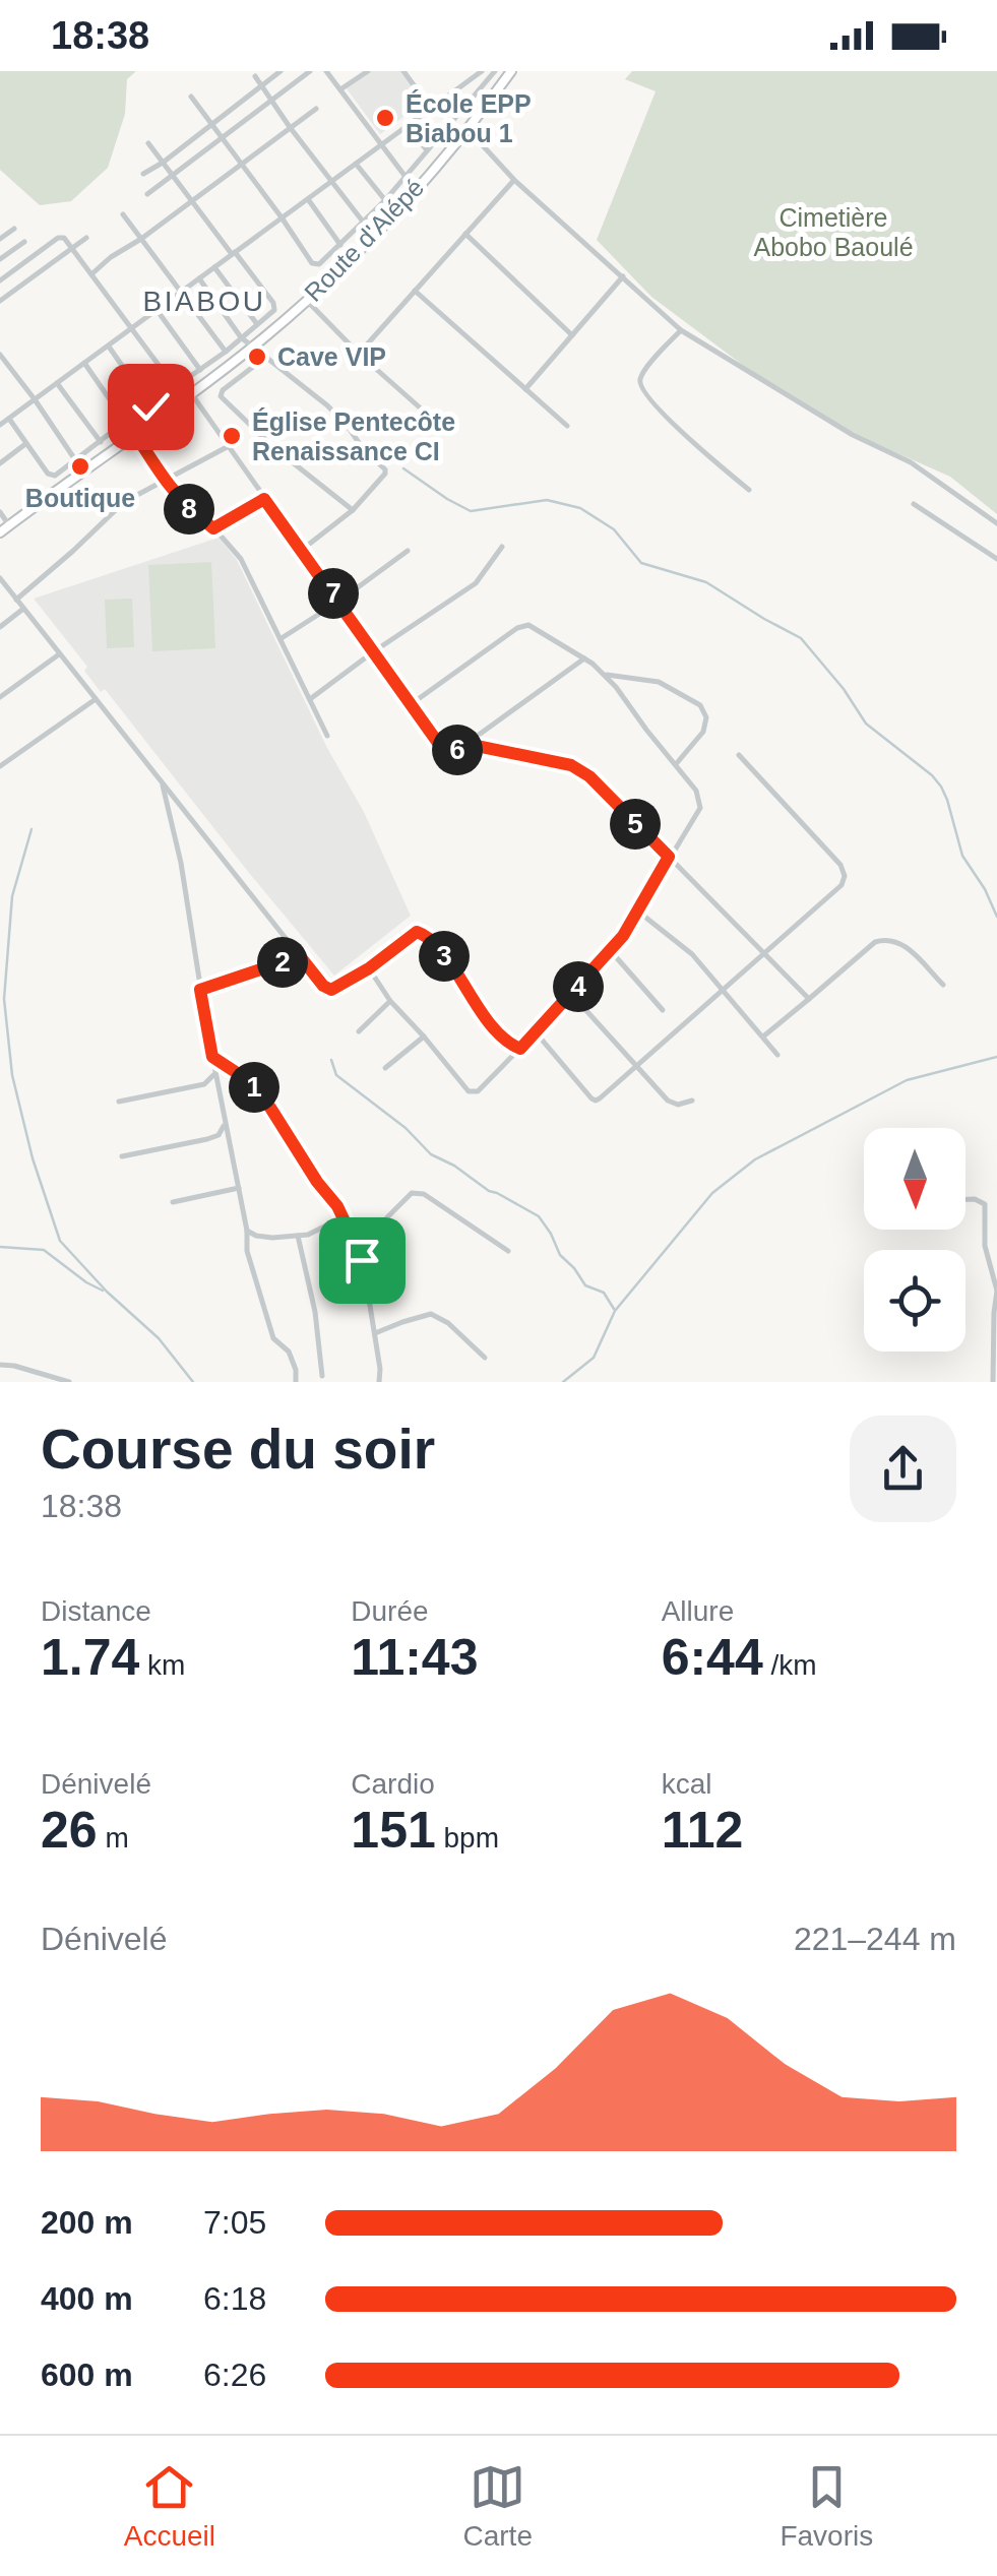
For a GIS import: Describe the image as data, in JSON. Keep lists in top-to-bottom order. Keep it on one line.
{"streets":{"main road":["Route d'Alépé"]},"districts":["BIABOU"],"parks":["Cimetière Abobo Baoulé"],"places":["École EPP Biabou 1","Cave VIP","Église Pentecôte Renaissance CI","Boutique"],"north":"bottom","page":{"status":"18:38","pins":["8","7","6","5","3","2","4","1"],"heading":["Course du soir","18:38"],"stats":[["Distance","1.74 km"],["Durée","11:43"],["Allure","6:44 /km"],["Dénivelé","26 m"],["Cardio","151 bpm"],["kcal","112"]],"chart":["Dénivelé","221–244 m"],"list":[{"name":"200 m","note":"7:05"},{"name":"400 m","note":"6:18"},{"name":"600 m","note":"6:26"}],"tabs":["Accueil","Carte","Favoris"]}}
